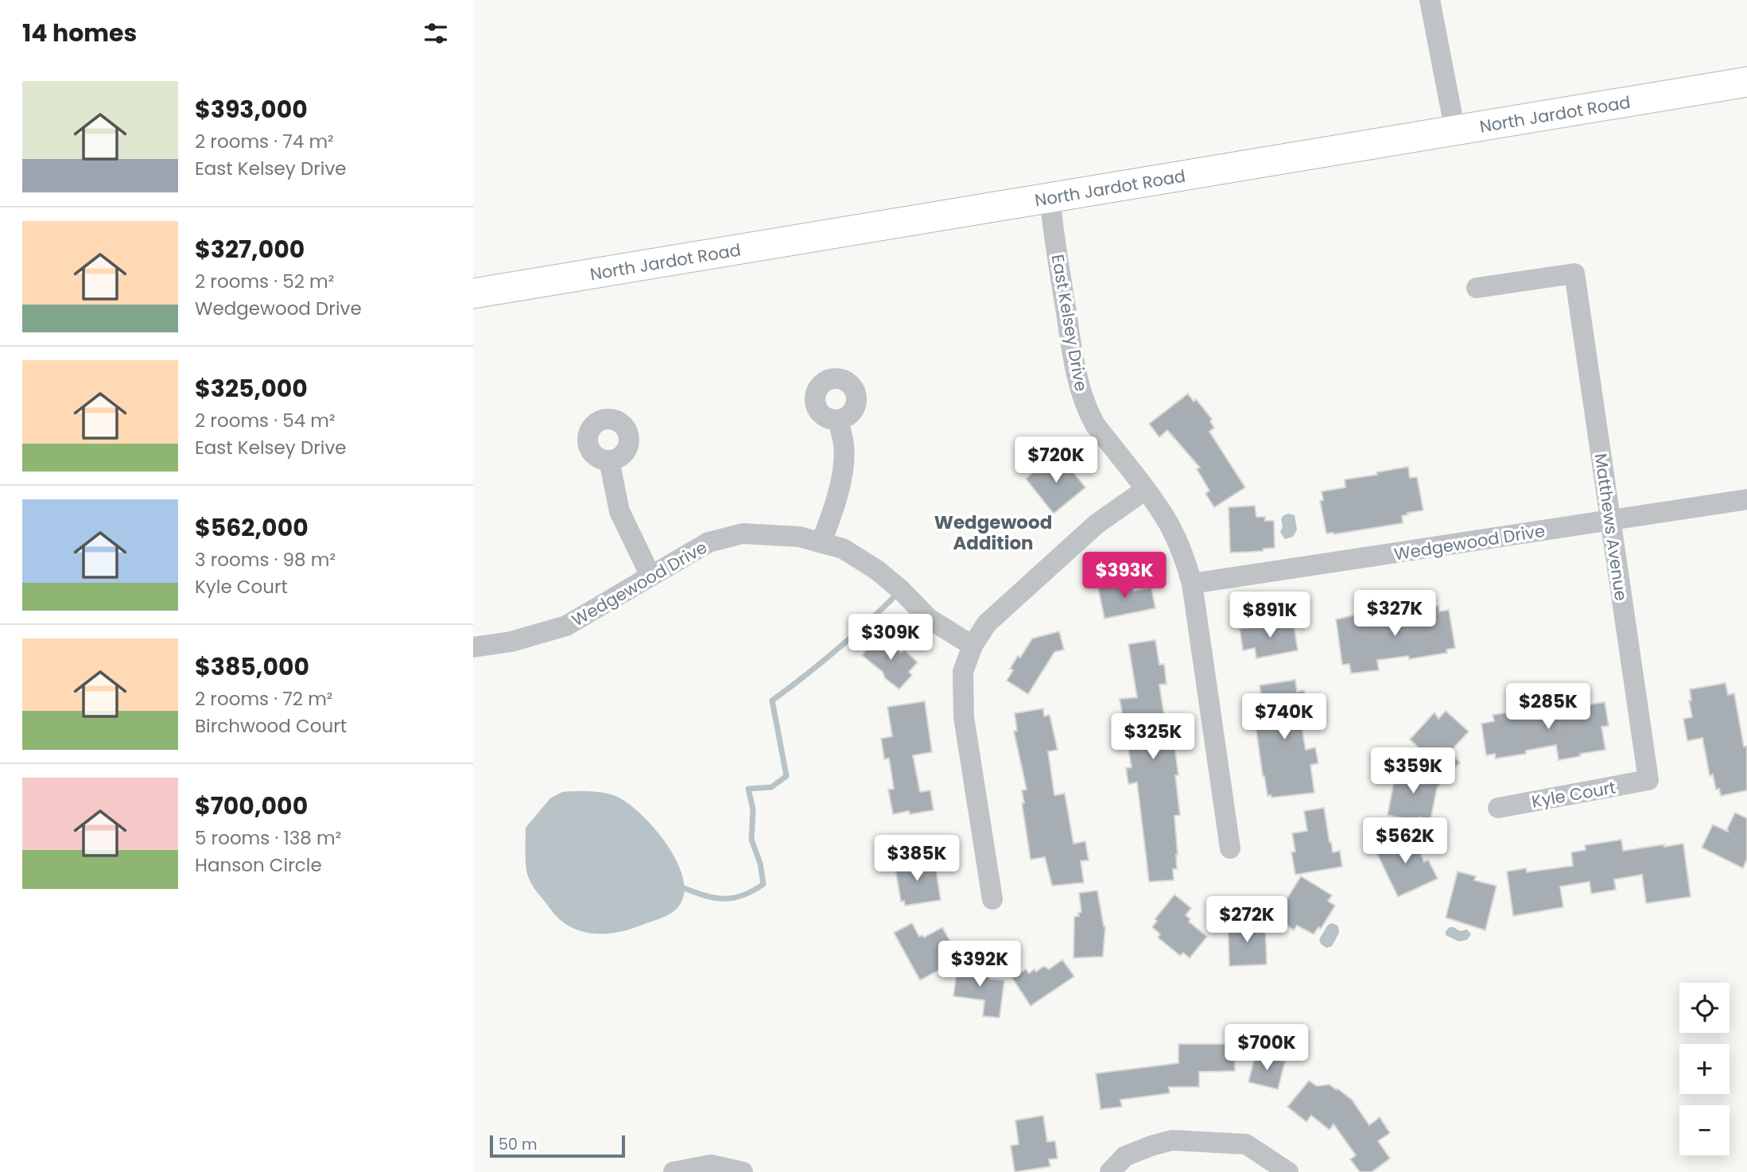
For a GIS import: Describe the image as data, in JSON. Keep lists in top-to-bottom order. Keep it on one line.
{"streets":{"main road":["North Jardot Road"],"street":["East Kelsey Drive","Matthews Avenue","Wedgewood Drive","Kyle Court"]},"crossings":[["North Jardot Road","East Kelsey Drive"],["East Kelsey Drive","Wedgewood Drive"],["Matthews Avenue","Wedgewood Drive"],["Matthews Avenue","Kyle Court"]],"districts":["Wedgewood Addition"],"scale_bar":"50 m","page":{"heading":"14 homes","list":[{"name":"$393,000","note":"2 rooms · 74 m² · East Kelsey Drive"},{"name":"$327,000","note":"2 rooms · 52 m² · Wedgewood Drive"},{"name":"$325,000","note":"2 rooms · 54 m² · East Kelsey Drive"},{"name":"$562,000","note":"3 rooms · 98 m² · Kyle Court"},{"name":"$385,000","note":"2 rooms · 72 m² · Birchwood Court"},{"name":"$700,000","note":"5 rooms · 138 m² · Hanson Circle"}],"price":["$720K","$393K","$327K","$891K","$309K","$285K","$740K","$325K","$359K","$562K","$385K","$272K","$392K","$700K"],"map_buttons":["+","−"],"scale":"50 m"}}
